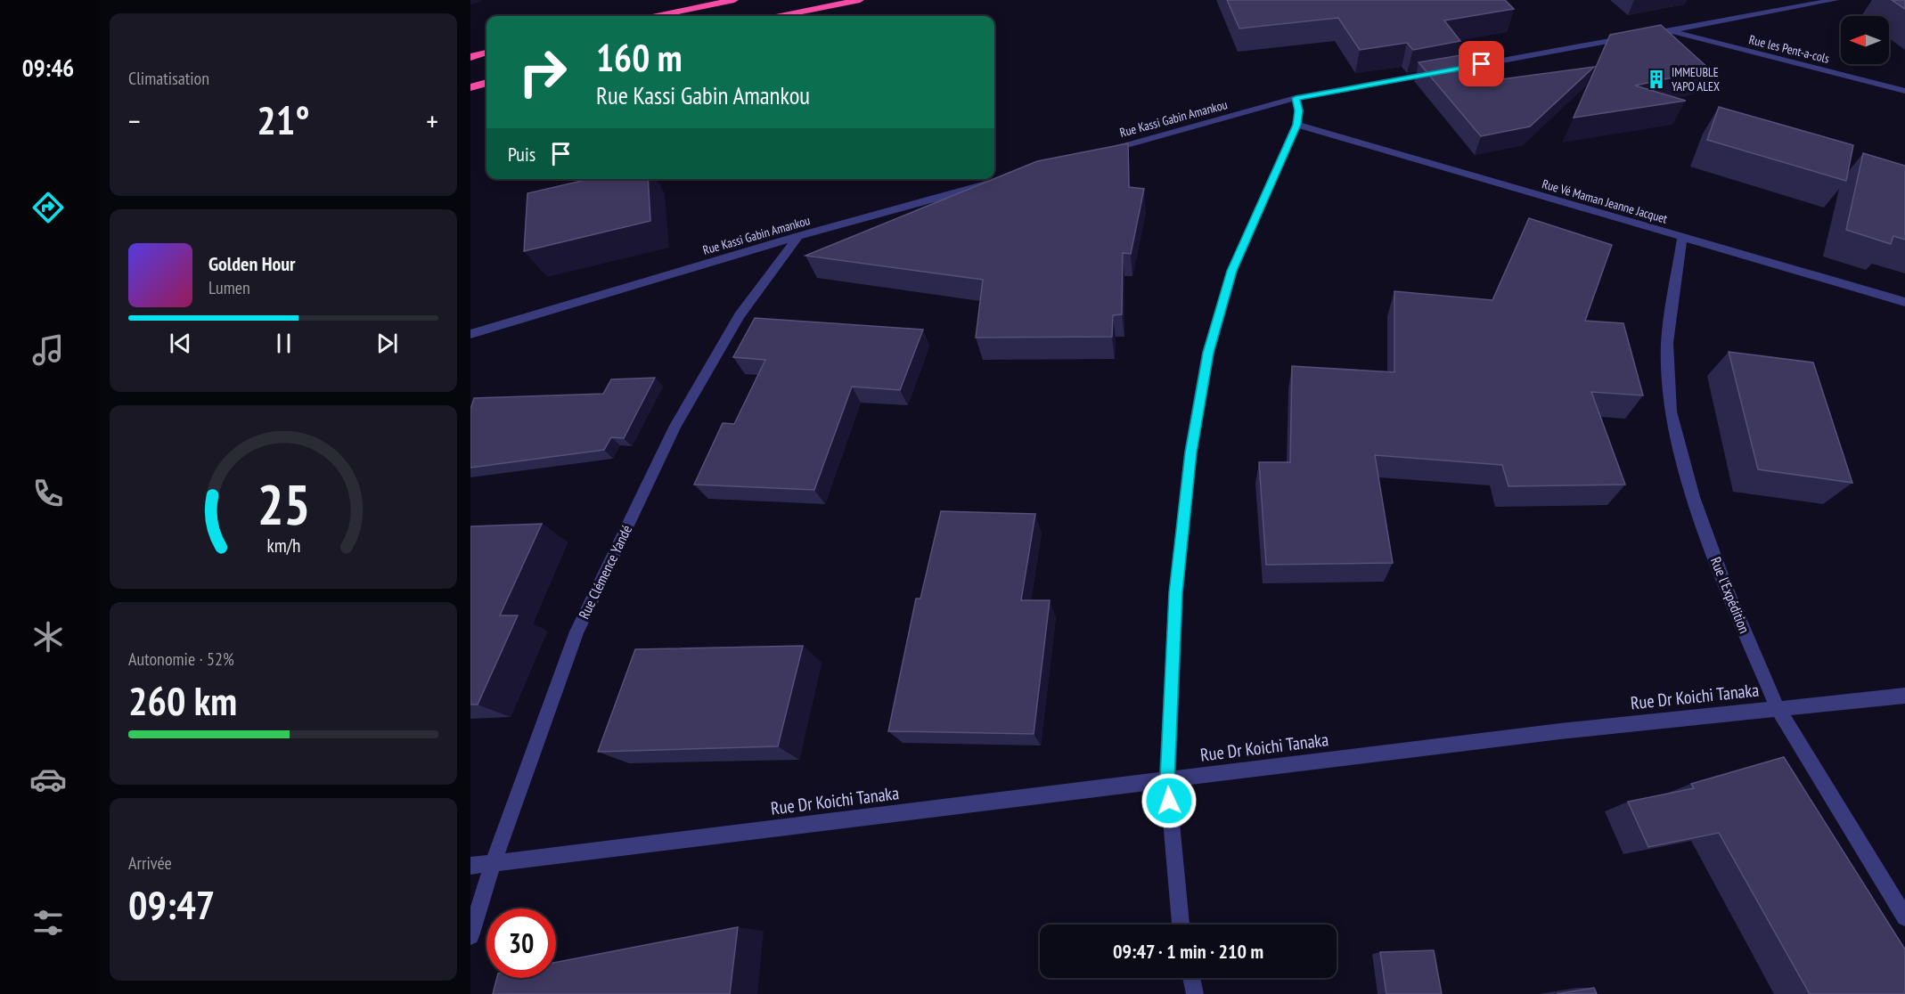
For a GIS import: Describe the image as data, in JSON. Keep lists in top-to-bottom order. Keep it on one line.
{"streets":{"street":["Rue les Pent-a-cols","Rue Kassi Gabin Amankou","Rue Vé Maman Jeanne Jacquet","Rue Clémence Yandé","Rue l'Expédition","Rue Dr Koichi Tanaka"]},"crossings":[["Rue les Pent-a-cols","Rue Kassi Gabin Amankou"],["Rue Kassi Gabin Amankou","Rue Clémence Yandé"],["Rue Vé Maman Jeanne Jacquet","Rue l'Expédition"],["Rue Clémence Yandé","Rue Dr Koichi Tanaka"],["Rue l'Expédition","Rue Dr Koichi Tanaka"]],"places":{"building":["IMMEUBLE YAPO ALEX"]},"north":"left","page":{"tabs":"09:46","tile":["Climatisation",["Autonomie · 52%","260 km"],["Arrivée","09:47"]],"turn":["160 m","Rue Kassi Gabin Amankou"],"heat":["−","21°","+"],"then":"Puis","song":["Golden Hour","Lumen"],"limit":"30","trip":"09:47 · 1 min · 210 m","gauge":["25","km/h"]}}
